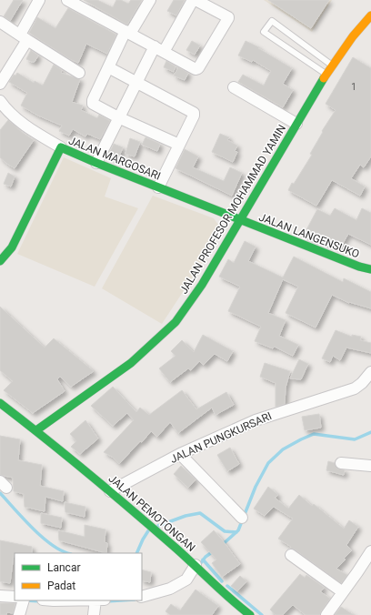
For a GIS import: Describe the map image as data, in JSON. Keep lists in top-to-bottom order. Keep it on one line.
{"streets":{"street":["JALAN MARGOSARI","JALAN PROFESOR MOHAMMAD YAMIN","JALAN LANGENSUKO","JALAN PUNGKURSARI","JALAN PEMOTONGAN"]},"crossings":[["JALAN MARGOSARI","JALAN PROFESOR MOHAMMAD YAMIN"],["JALAN MARGOSARI","JALAN LANGENSUKO"],["JALAN PROFESOR MOHAMMAD YAMIN","JALAN LANGENSUKO"],["JALAN PROFESOR MOHAMMAD YAMIN","JALAN PEMOTONGAN"],["JALAN PUNGKURSARI","JALAN PEMOTONGAN"]],"house_numbers":["1"],"legend":["Lancar","Padat"]}
